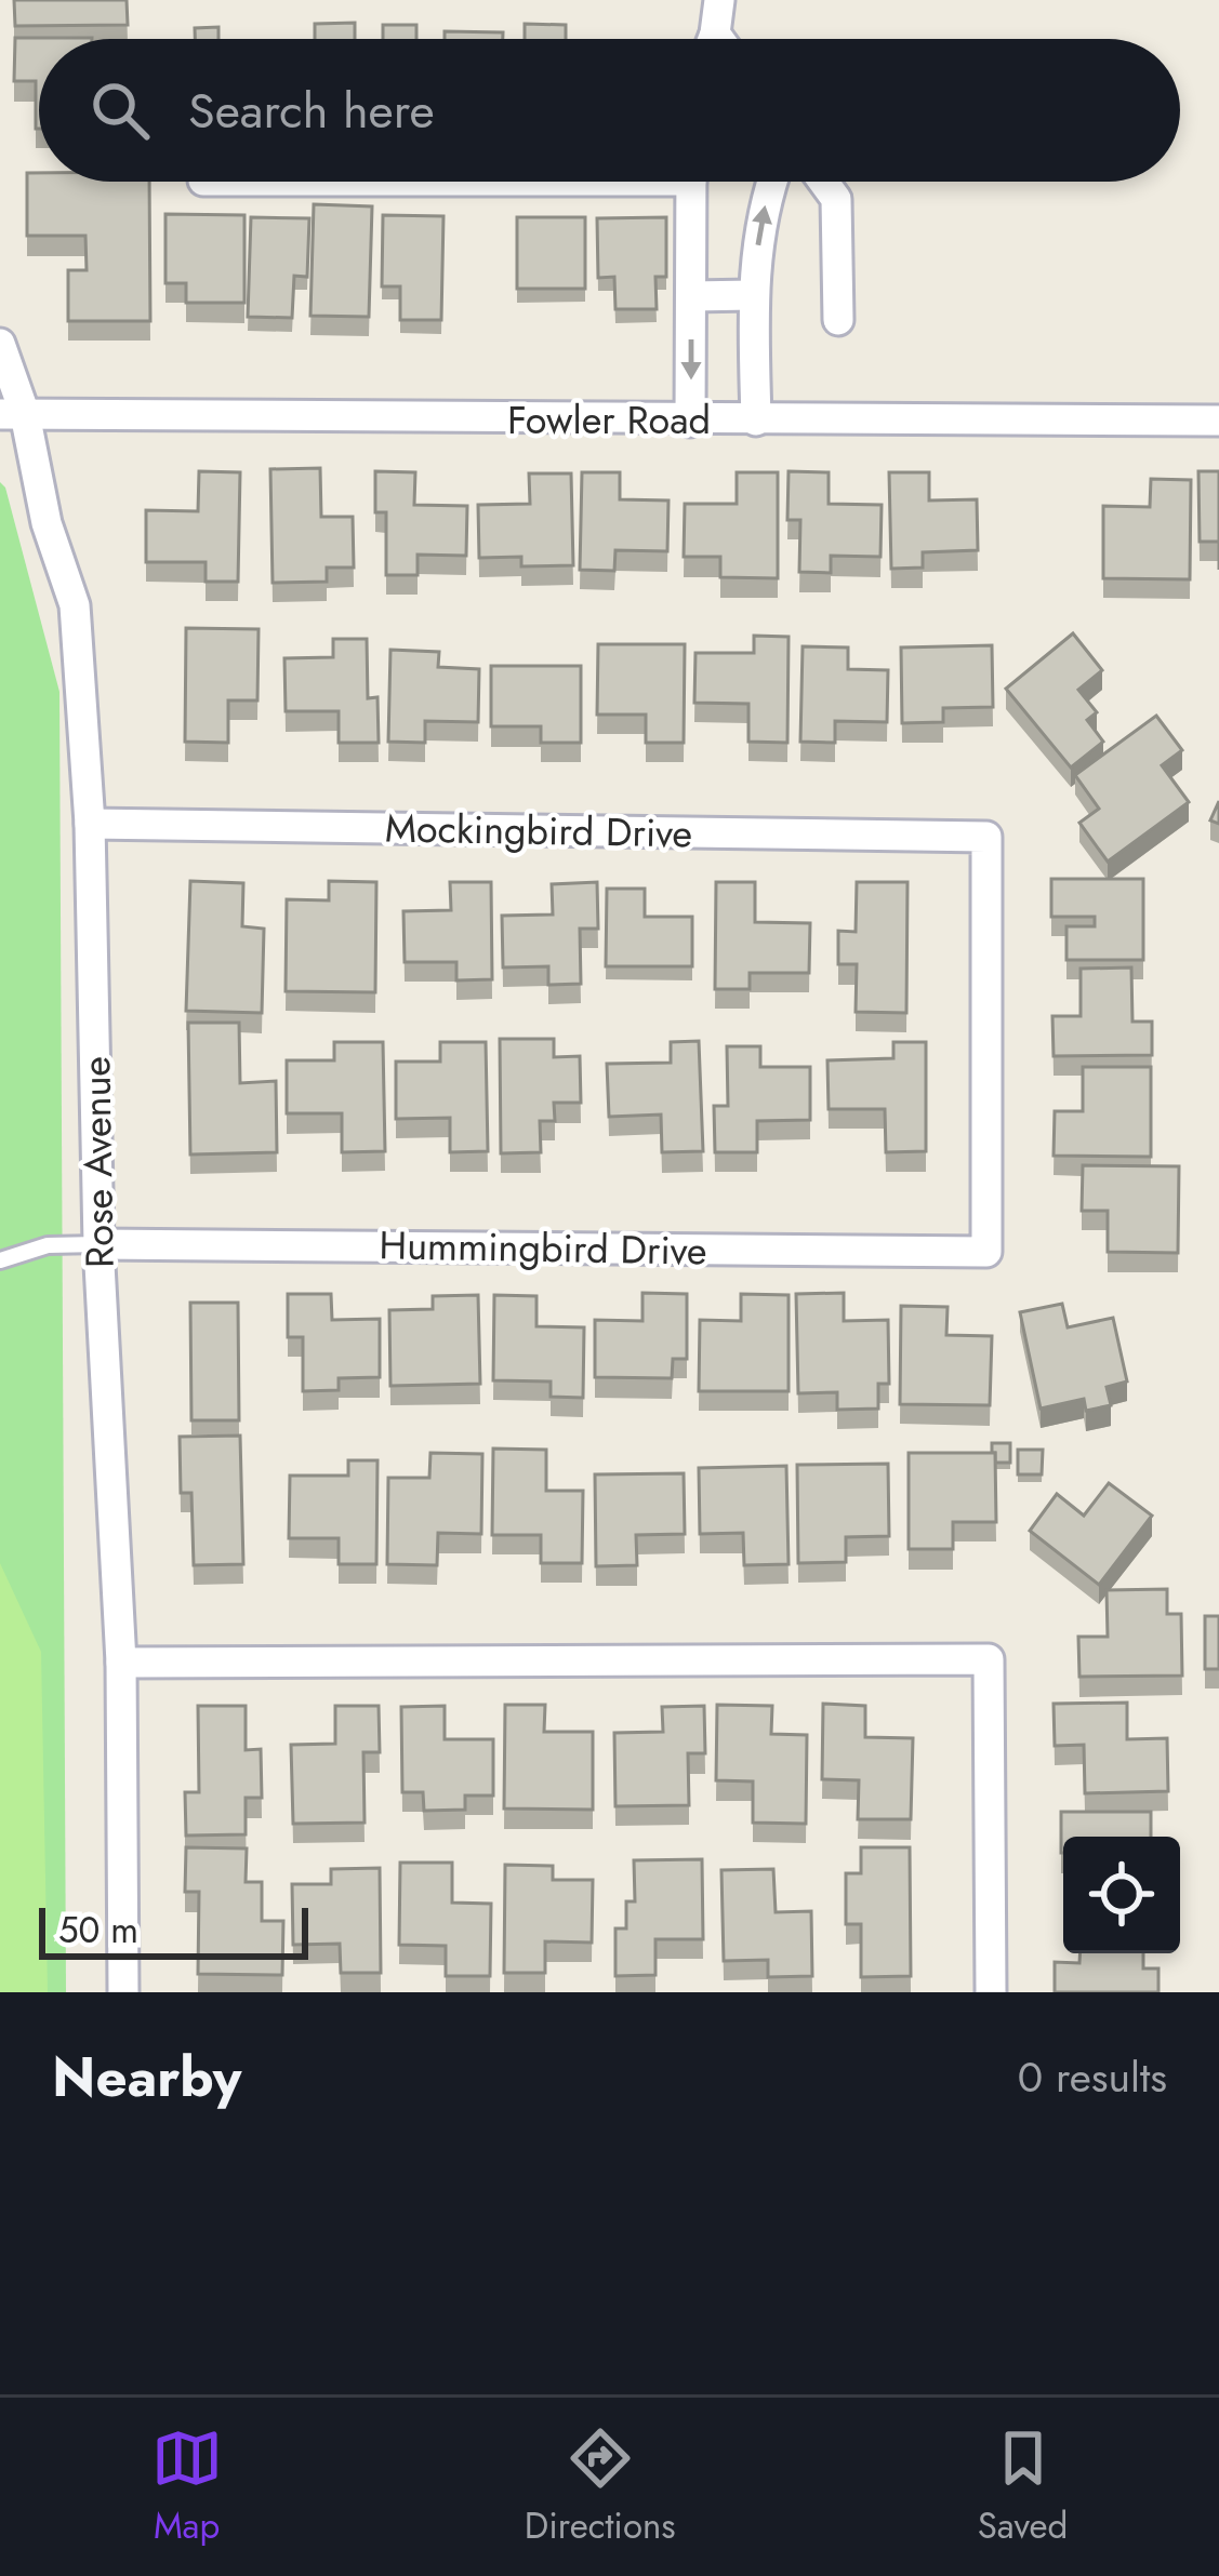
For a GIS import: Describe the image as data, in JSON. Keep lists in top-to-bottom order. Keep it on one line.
{"streets":{"street":["Fowler Road","Mockingbird Drive","Rose Avenue","Hummingbird Drive"]},"crossings":[["Fowler Road","Rose Avenue"],["Mockingbird Drive","Rose Avenue"],["Mockingbird Drive","Hummingbird Drive"],["Rose Avenue","Hummingbird Drive"]],"scale_bar":"50 m","page":{"search":"Search here","scale":"50 m","heading":["Nearby","0 results"],"nav":["Map","Directions","Saved"]}}
